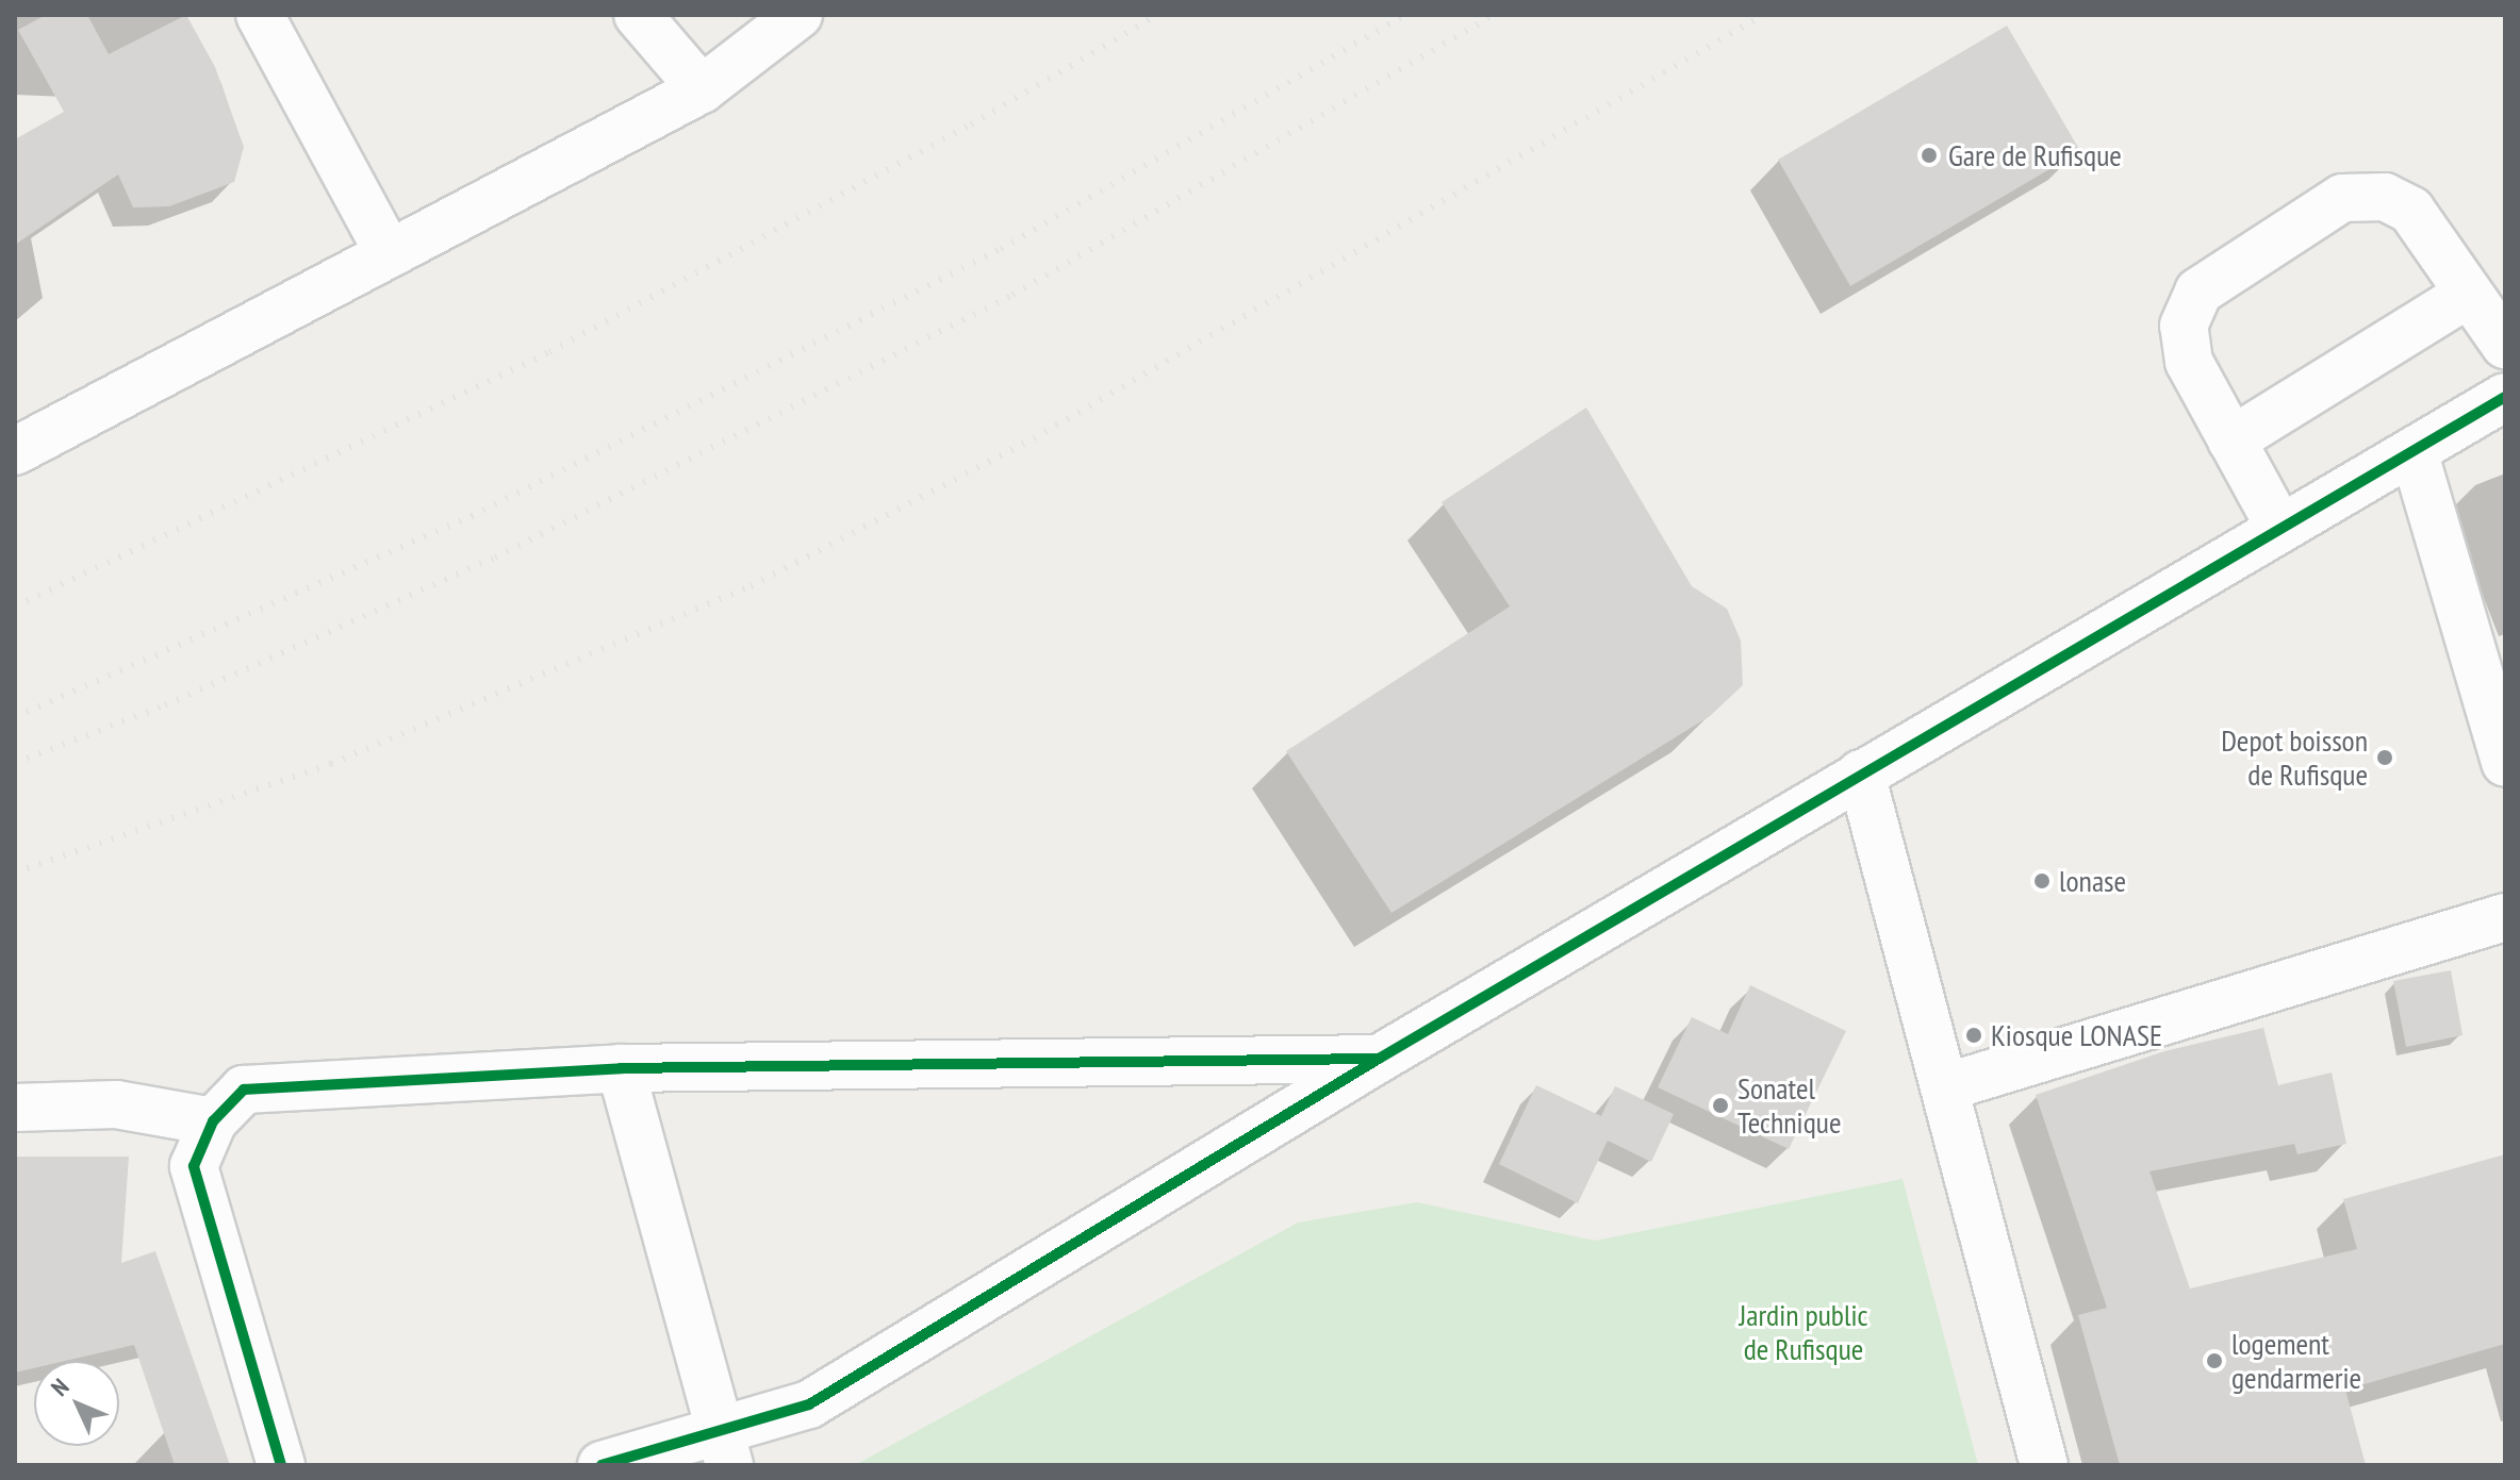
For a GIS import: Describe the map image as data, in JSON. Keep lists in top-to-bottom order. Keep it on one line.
{"parks":["Jardin public de Rufisque"],"places":["Gare de Rufisque","Depot boisson de Rufisque","lonase","Kiosque LONASE","Sonatel Technique","logement gendarmerie"],"north":"top left"}
